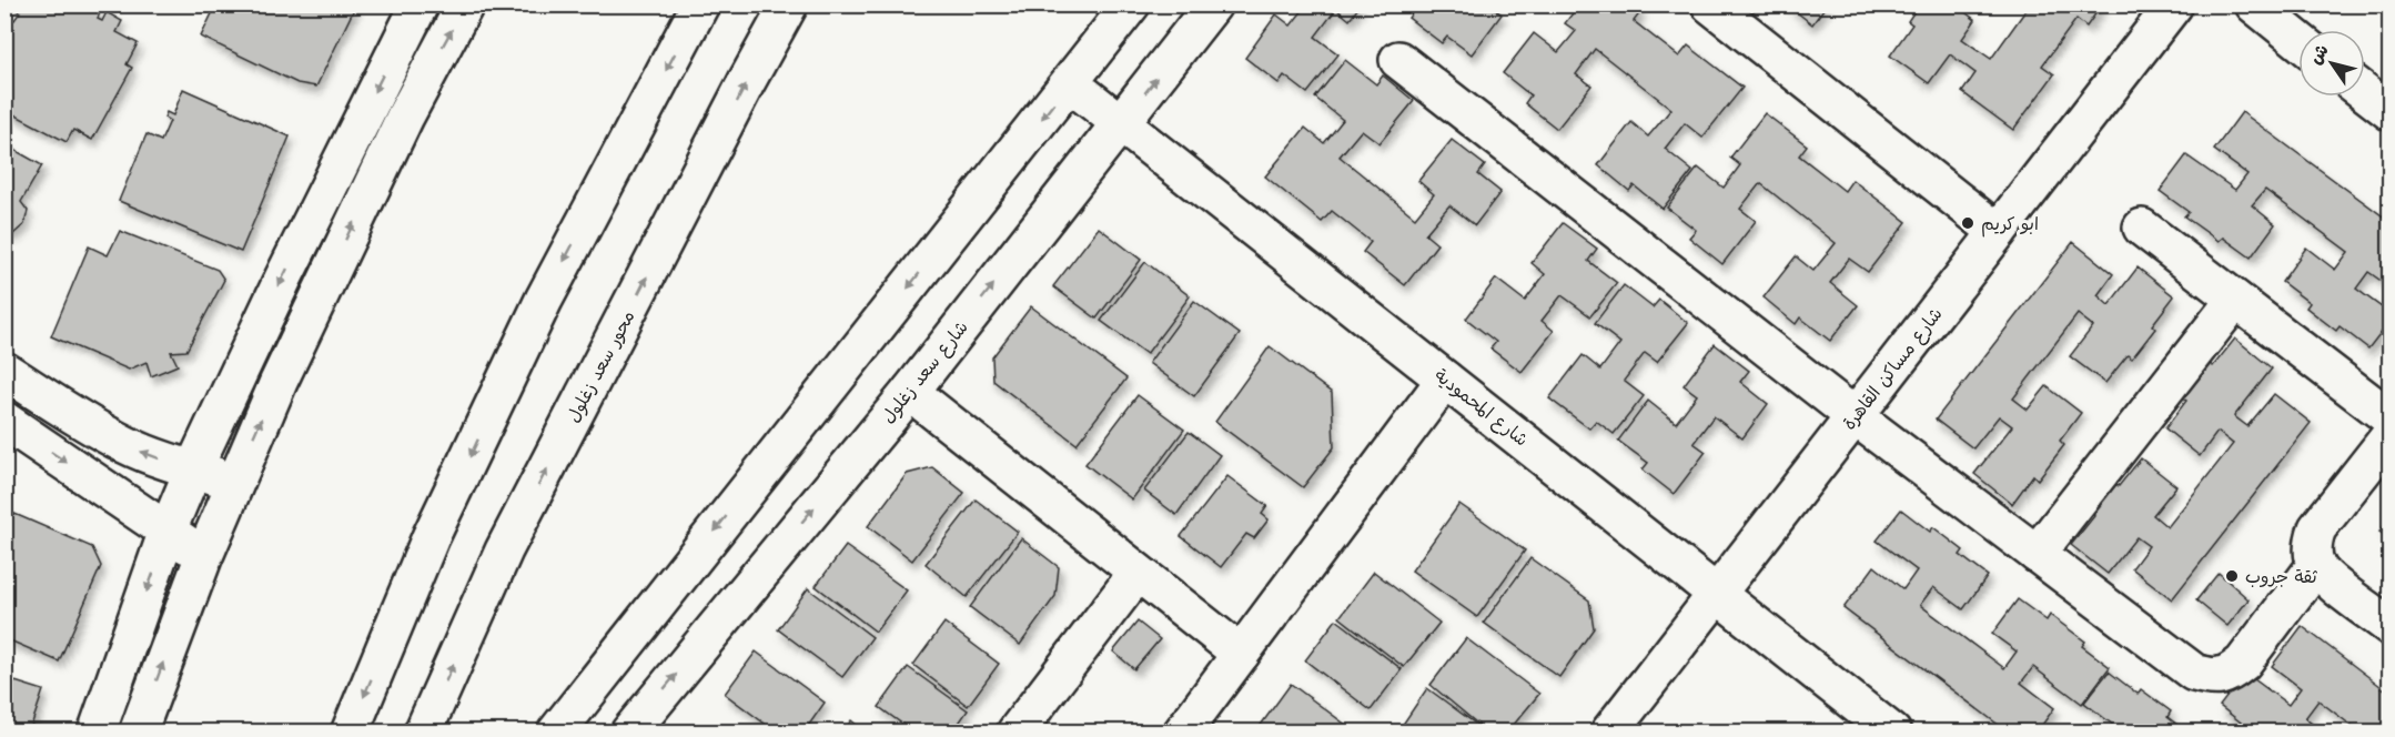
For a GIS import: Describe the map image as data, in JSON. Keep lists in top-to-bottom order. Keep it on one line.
{"streets":{"street":["محور سعد زغلول","شارع مساكن القاهرة","شارع سعد زغلول","شارع المحمودية"]},"crossings":[["شارع مساكن القاهرة","شارع المحمودية"],["شارع سعد زغلول","شارع المحمودية"]],"places":["ابو كريم","ثقة جروب"],"north":"top left"}
